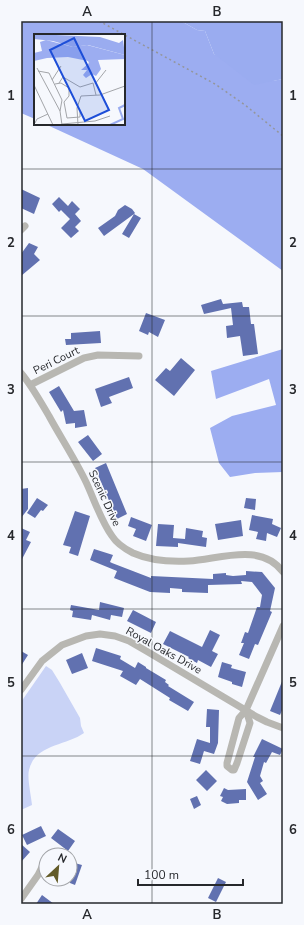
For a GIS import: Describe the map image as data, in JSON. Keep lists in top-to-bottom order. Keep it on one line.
{"streets":{"street":["Peri Court","Scenic Drive","Royal Oaks Drive"]},"crossings":[["Peri Court","Scenic Drive"]],"scale_bar":"100 m","north":"top right","grid":{"columns":["A","B"],"rows":["1","2","3","4","5","6"]}}
